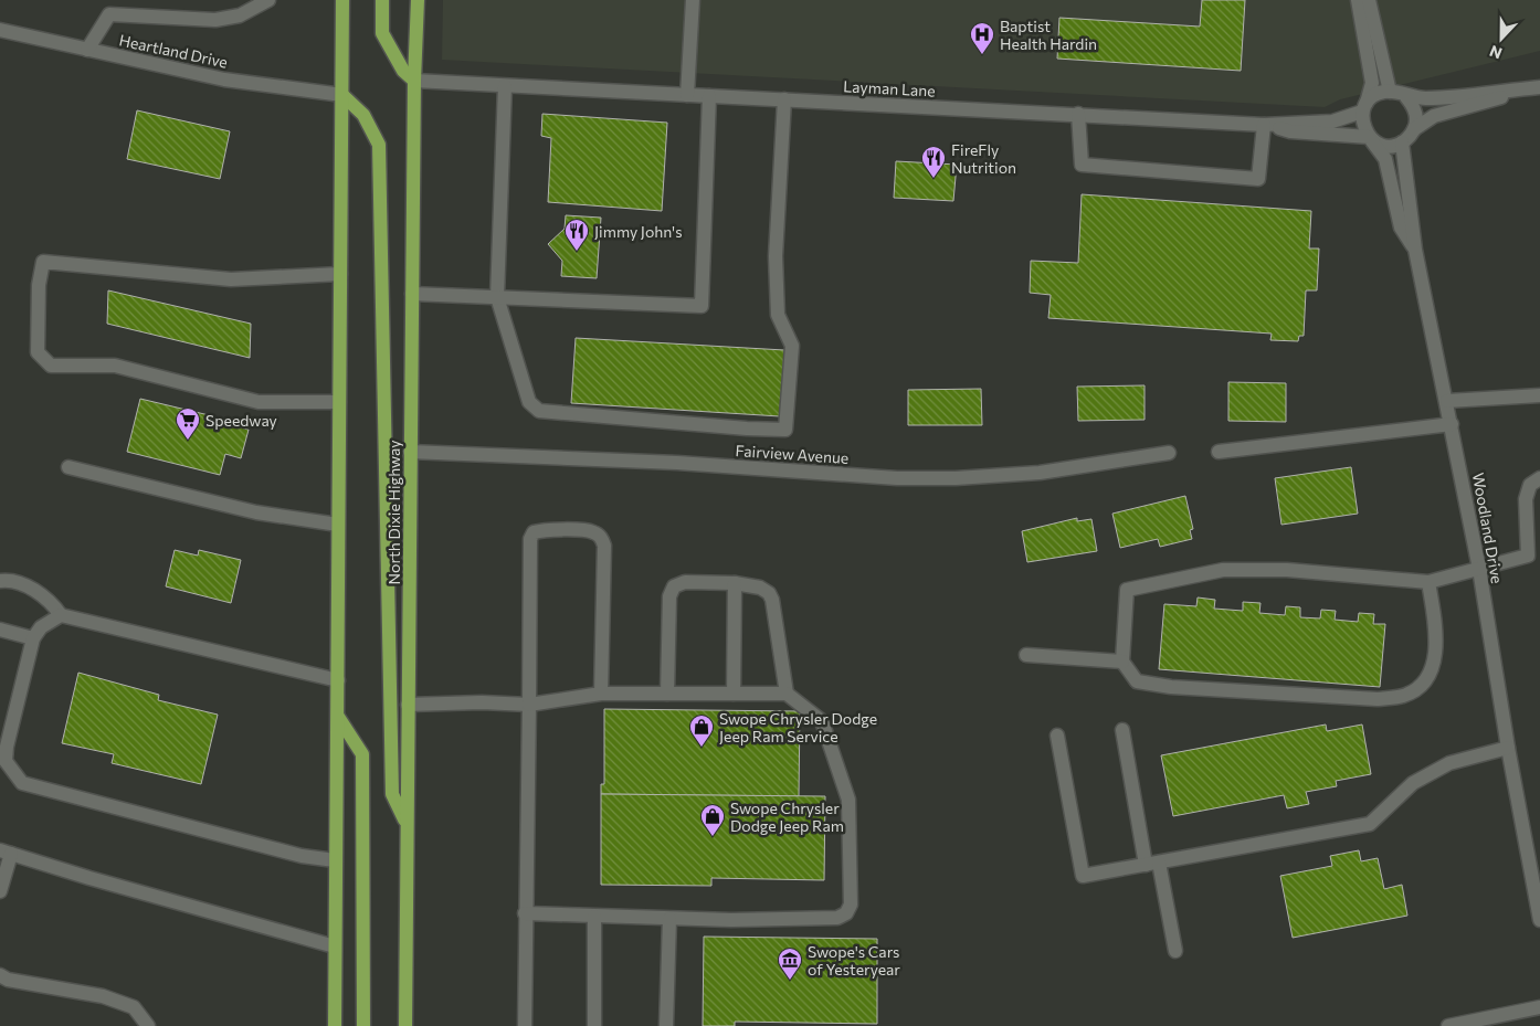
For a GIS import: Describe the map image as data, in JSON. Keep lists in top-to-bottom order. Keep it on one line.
{"streets":{"main road":["North Dixie Highway"],"street":["Heartland Drive","Layman Lane","Fairview Avenue","Woodland Drive"]},"crossings":[["Layman Lane","North Dixie Highway"],["Layman Lane","Woodland Drive"],["Fairview Avenue","North Dixie Highway"]],"places":{"hospital":["Baptist Health Hardin"],"restaurant":["FireFly Nutrition","Jimmy John's"],"supermarket":["Speedway"],"shop":["Swope Chrysler Dodge Jeep Ram Service","Swope Chrysler Dodge Jeep Ram"],"museum":["Swope's Cars of Yesteryear"]},"north":"bottom"}
